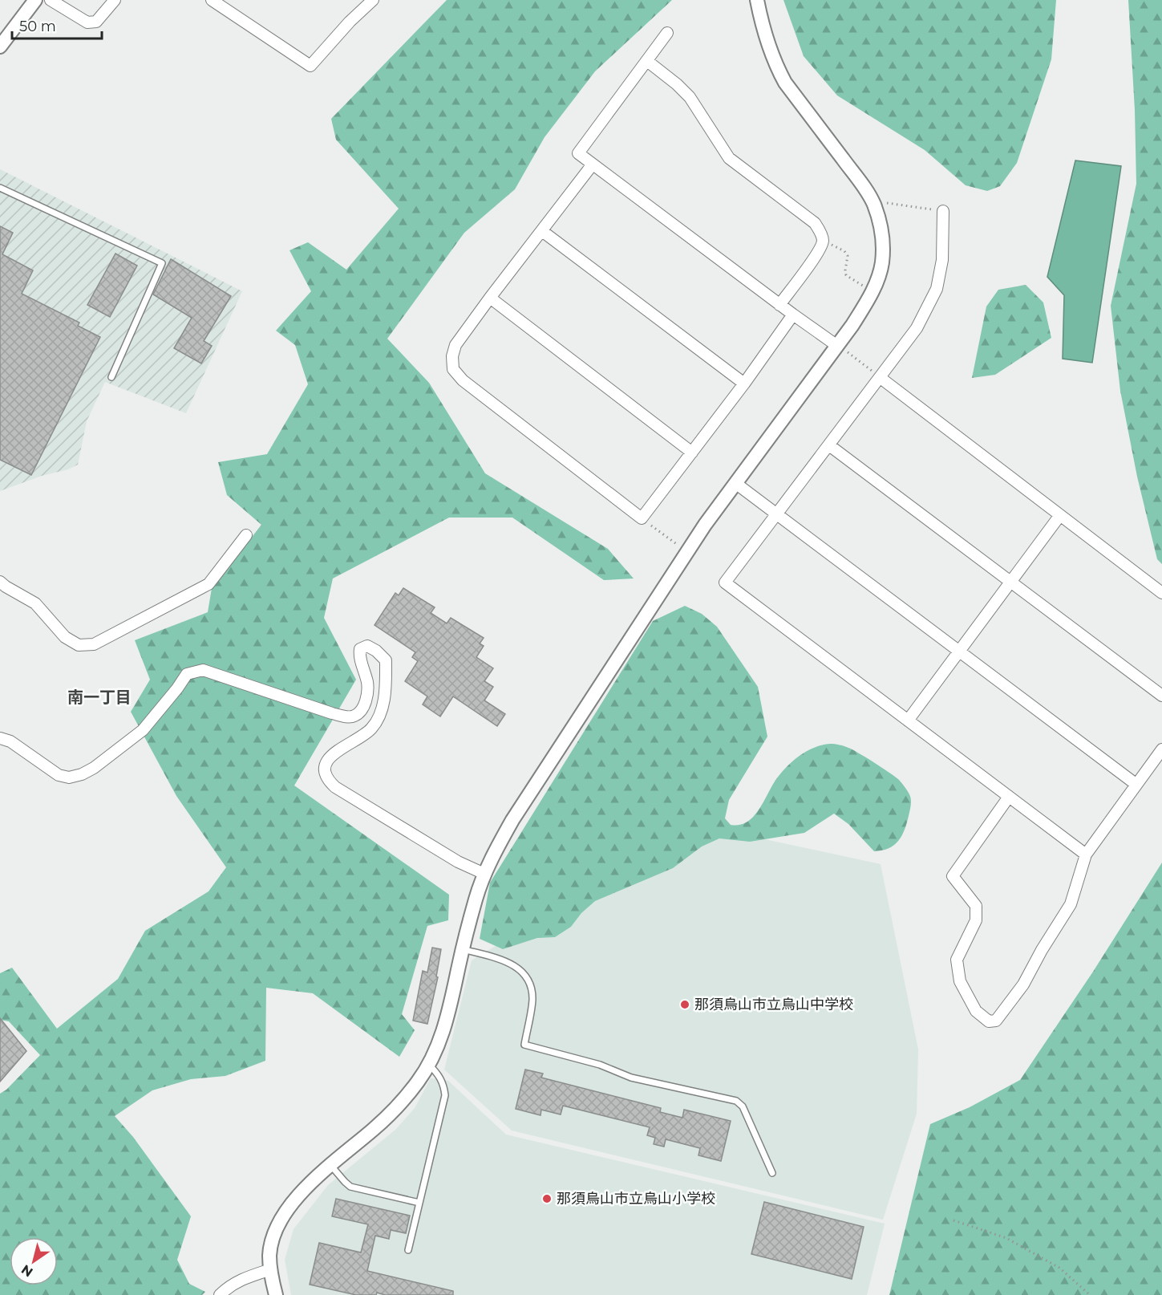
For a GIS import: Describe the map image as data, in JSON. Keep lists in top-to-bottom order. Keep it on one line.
{"districts":["南一丁目"],"places":["那須烏山市立烏山中学校","那須烏山市立烏山小学校"],"scale_bar":"50 m","north":"bottom left"}
